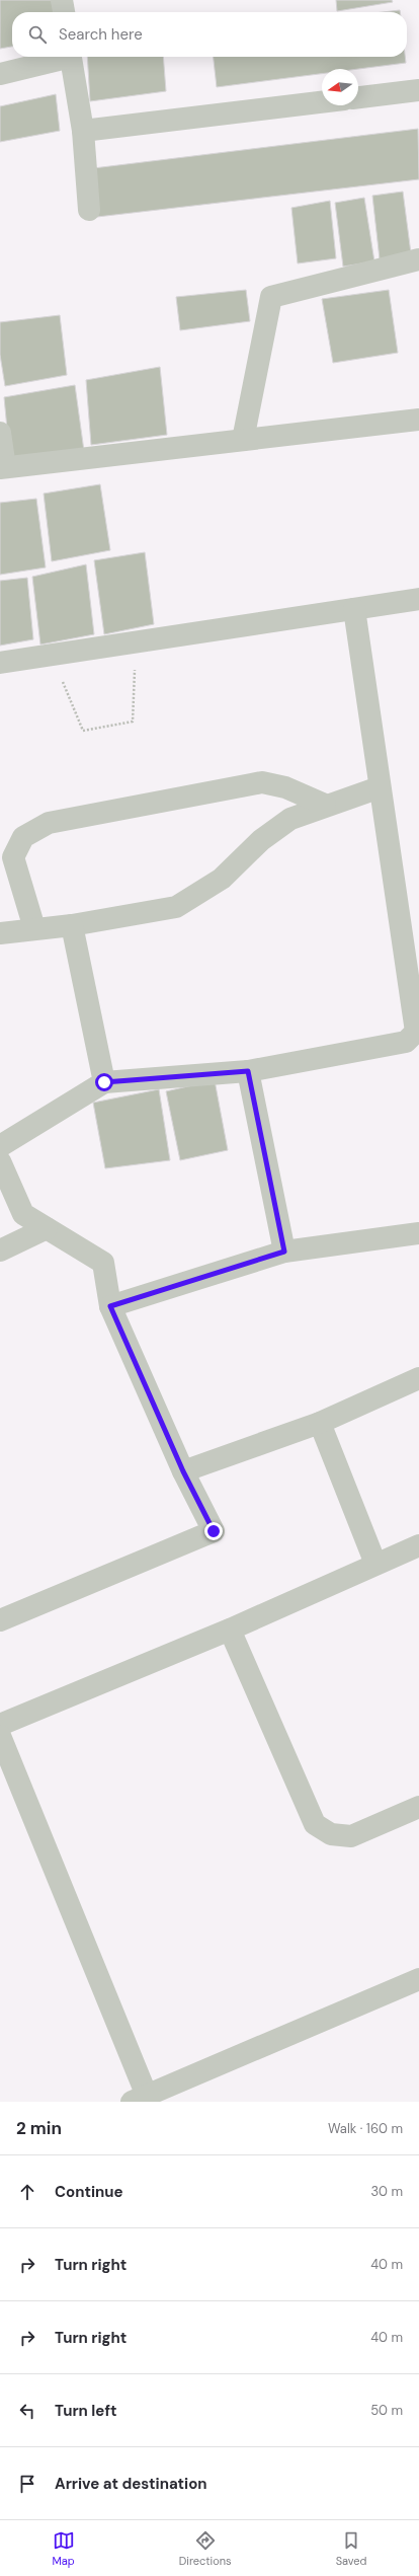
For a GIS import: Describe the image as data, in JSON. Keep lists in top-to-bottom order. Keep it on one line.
{"north":"left","page":{"search":"Search here","heading":["2 min","Walk · 160 m"],"list":[["Continue","30 m"],["Turn right","40 m"],["Turn right","40 m"],["Turn left","50 m"],"Arrive at destination"],"nav":["Map","Directions","Saved"]}}
